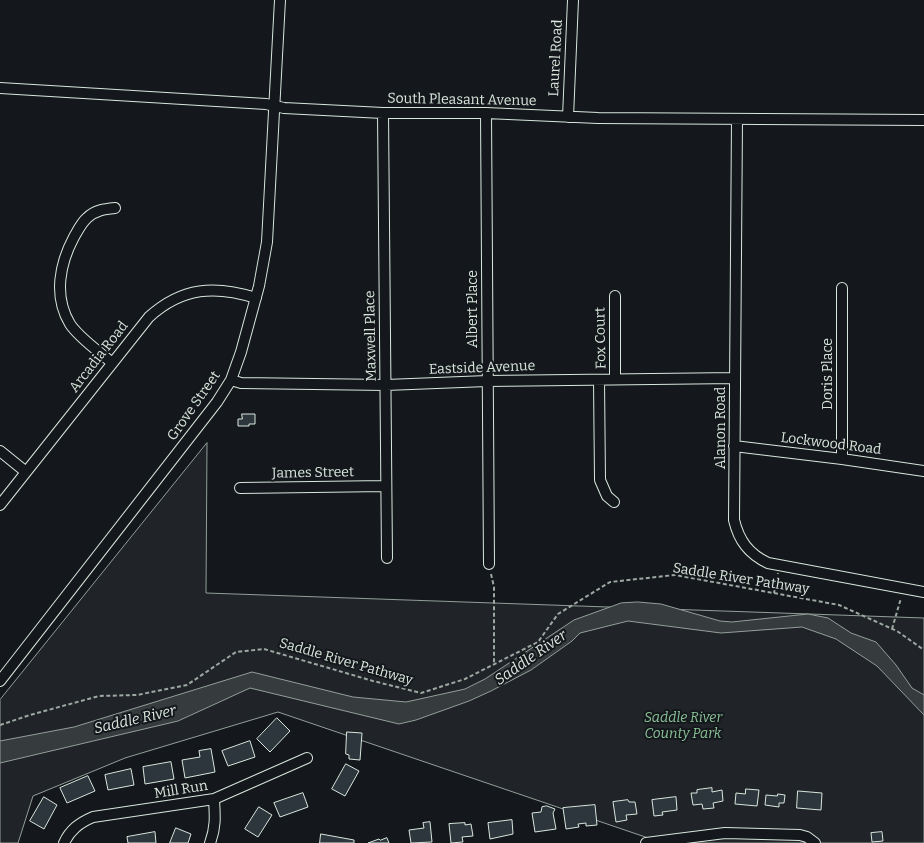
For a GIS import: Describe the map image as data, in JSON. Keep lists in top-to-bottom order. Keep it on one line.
{"streets":{"street":["Laurel Road","South Pleasant Avenue","Albert Place","Maxwell Place","Fox Court","Arcadia Road","Eastside Avenue","Doris Place","Grove Street","Alanon Road","Lockwood Road","James Street","Mill Run"],"path":["Saddle River Pathway"]},"crossings":[["Laurel Road","South Pleasant Avenue"],["South Pleasant Avenue","Albert Place"],["South Pleasant Avenue","Maxwell Place"],["South Pleasant Avenue","Grove Street"],["South Pleasant Avenue","Alanon Road"],["Albert Place","Eastside Avenue"],["Maxwell Place","Eastside Avenue"],["Maxwell Place","James Street"],["Fox Court","Eastside Avenue"],["Arcadia Road","Grove Street"],["Eastside Avenue","Grove Street"],["Eastside Avenue","Alanon Road"],["Doris Place","Lockwood Road"],["Alanon Road","Lockwood Road"]],"water":["Saddle River"],"parks":["Saddle River County Park"]}
